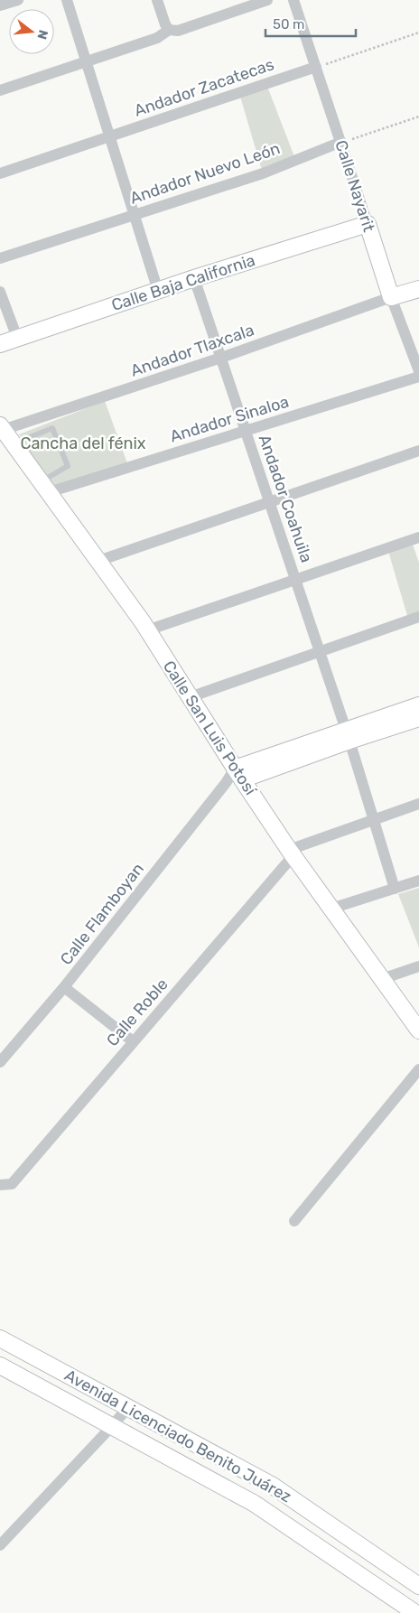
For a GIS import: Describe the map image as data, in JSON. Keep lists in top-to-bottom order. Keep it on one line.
{"streets":{"main road":["Calle Nayarit","Calle Baja California","Calle San Luis Potosí","Avenida Licenciado Benito Juárez"],"street":["Andador Zacatecas","Andador Nuevo León","Andador Tlaxcala","Andador Sinaloa","Andador Coahuila","Calle Flamboyan","Calle Roble"]},"crossings":[["Andador Zacatecas","Calle Nayarit"],["Andador Nuevo León","Calle Nayarit"],["Calle Nayarit","Calle Baja California"],["Calle Nayarit","Andador Tlaxcala"],["Calle Baja California","Andador Coahuila"],["Andador Tlaxcala","Andador Coahuila"],["Andador Tlaxcala","Calle San Luis Potosí"],["Andador Sinaloa","Andador Coahuila"],["Andador Sinaloa","Calle San Luis Potosí"],["Calle San Luis Potosí","Calle Flamboyan"],["Calle San Luis Potosí","Calle Roble"]],"parks":["Cancha del fénix"],"scale_bar":"50 m","north":"right"}
